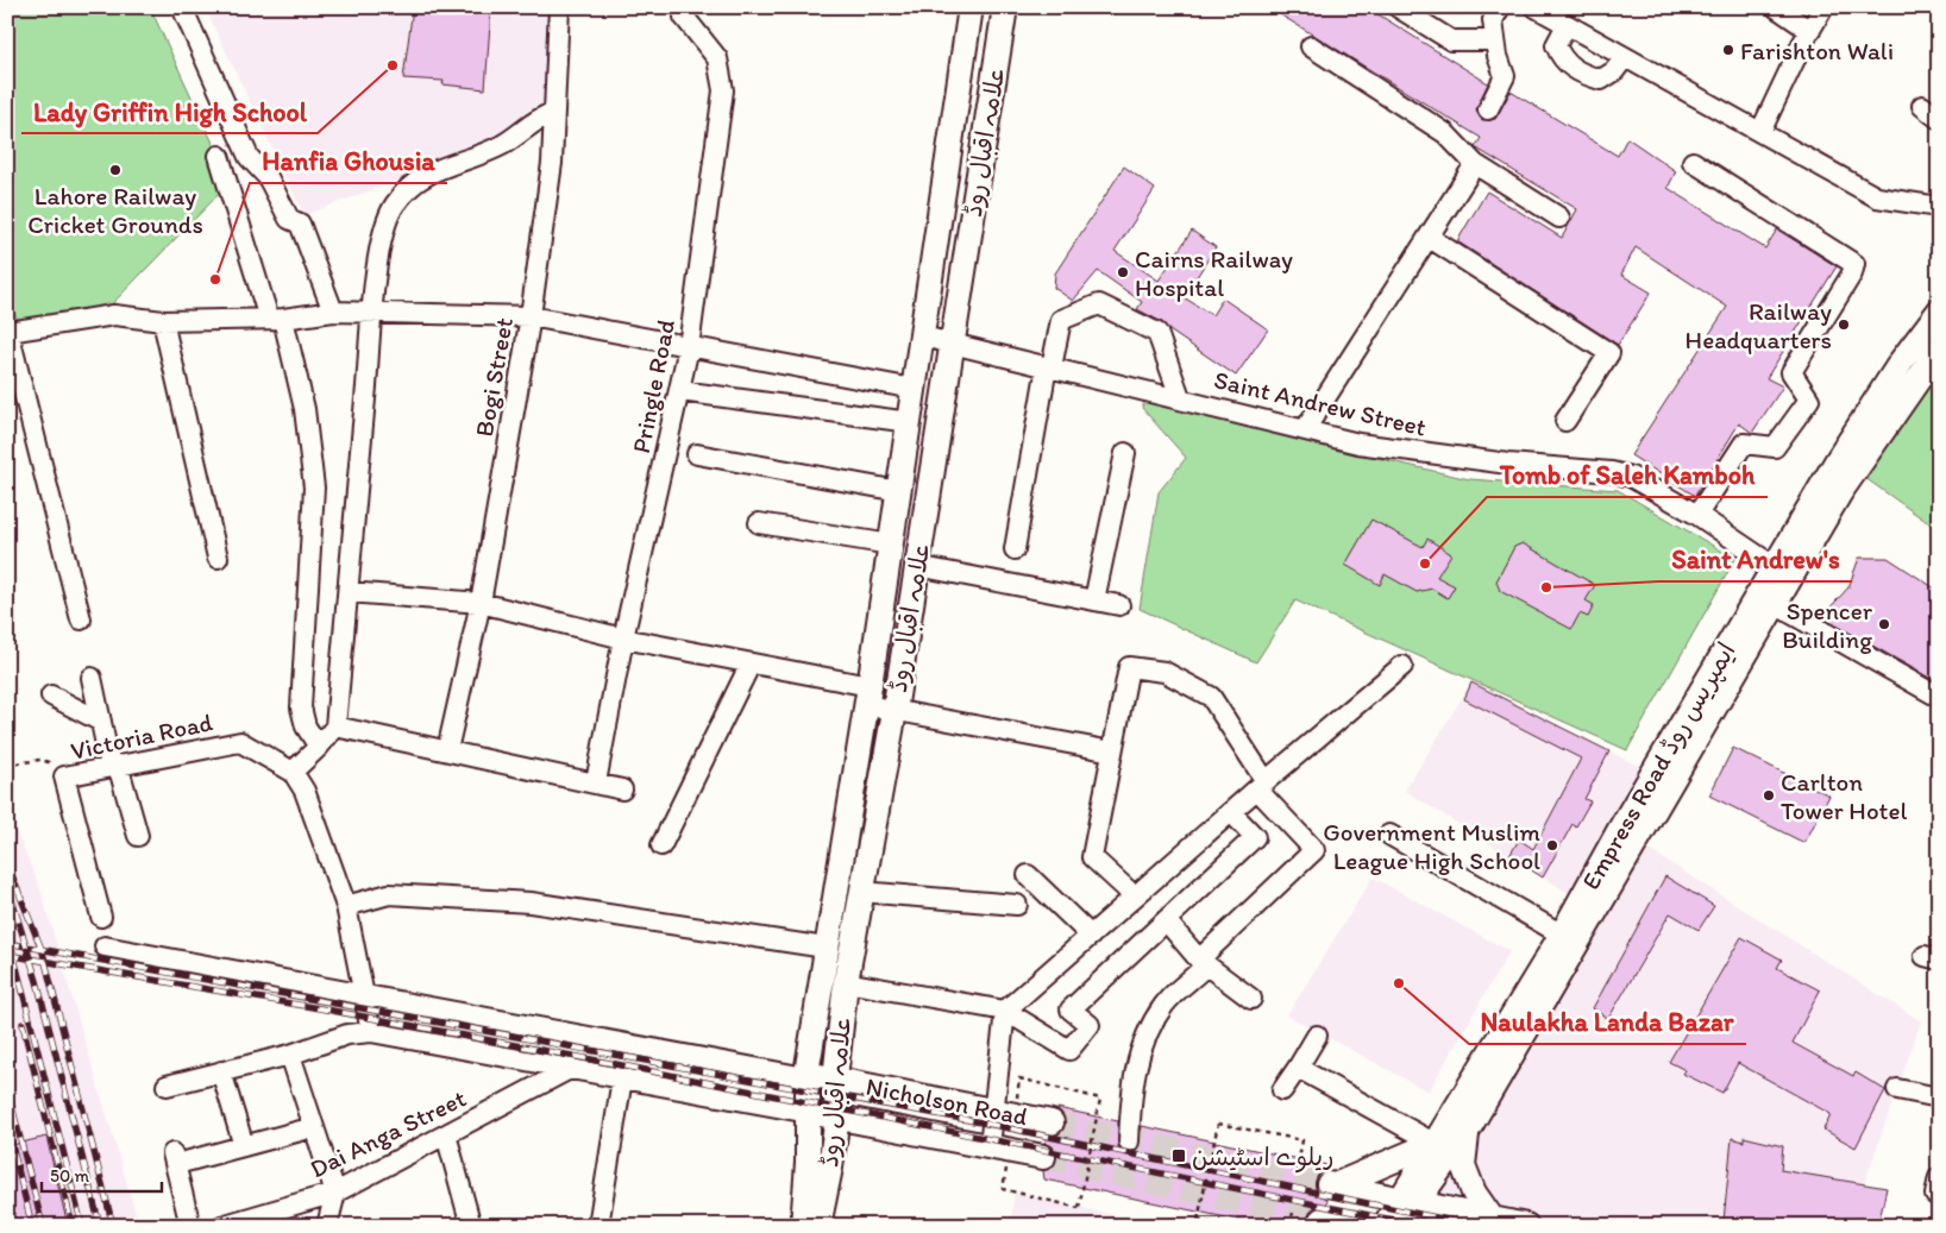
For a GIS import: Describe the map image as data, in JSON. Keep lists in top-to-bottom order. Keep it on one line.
{"streets":{"main road":["علامہ اقبال روڈ","Empress Road ایمپریس روڈ","Nicholson Road"],"street":["Bogi Street","Pringle Road","Saint Andrew Street","Victoria Road","Dai Anga Street"]},"crossings":[["علامہ اقبال روڈ","Saint Andrew Street"],["علامہ اقبال روڈ","Nicholson Road"],["Saint Andrew Street","Empress Road ایمپریس روڈ"]],"places":{"other":["Farishton Wali","Lady Griffin High School","Lahore Railway Cricket Grounds","Cairns Railway Hospital","Hanfia Ghousia","Railway Headquarters","Tomb of Saleh Kamboh","Saint Andrew's","Spencer Building","Carlton Tower Hotel","Government Muslim League High School","Naulakha Landa Bazar"],"transit":["ریلوے اسٹیشن"]},"scale_bar":"50 m"}
